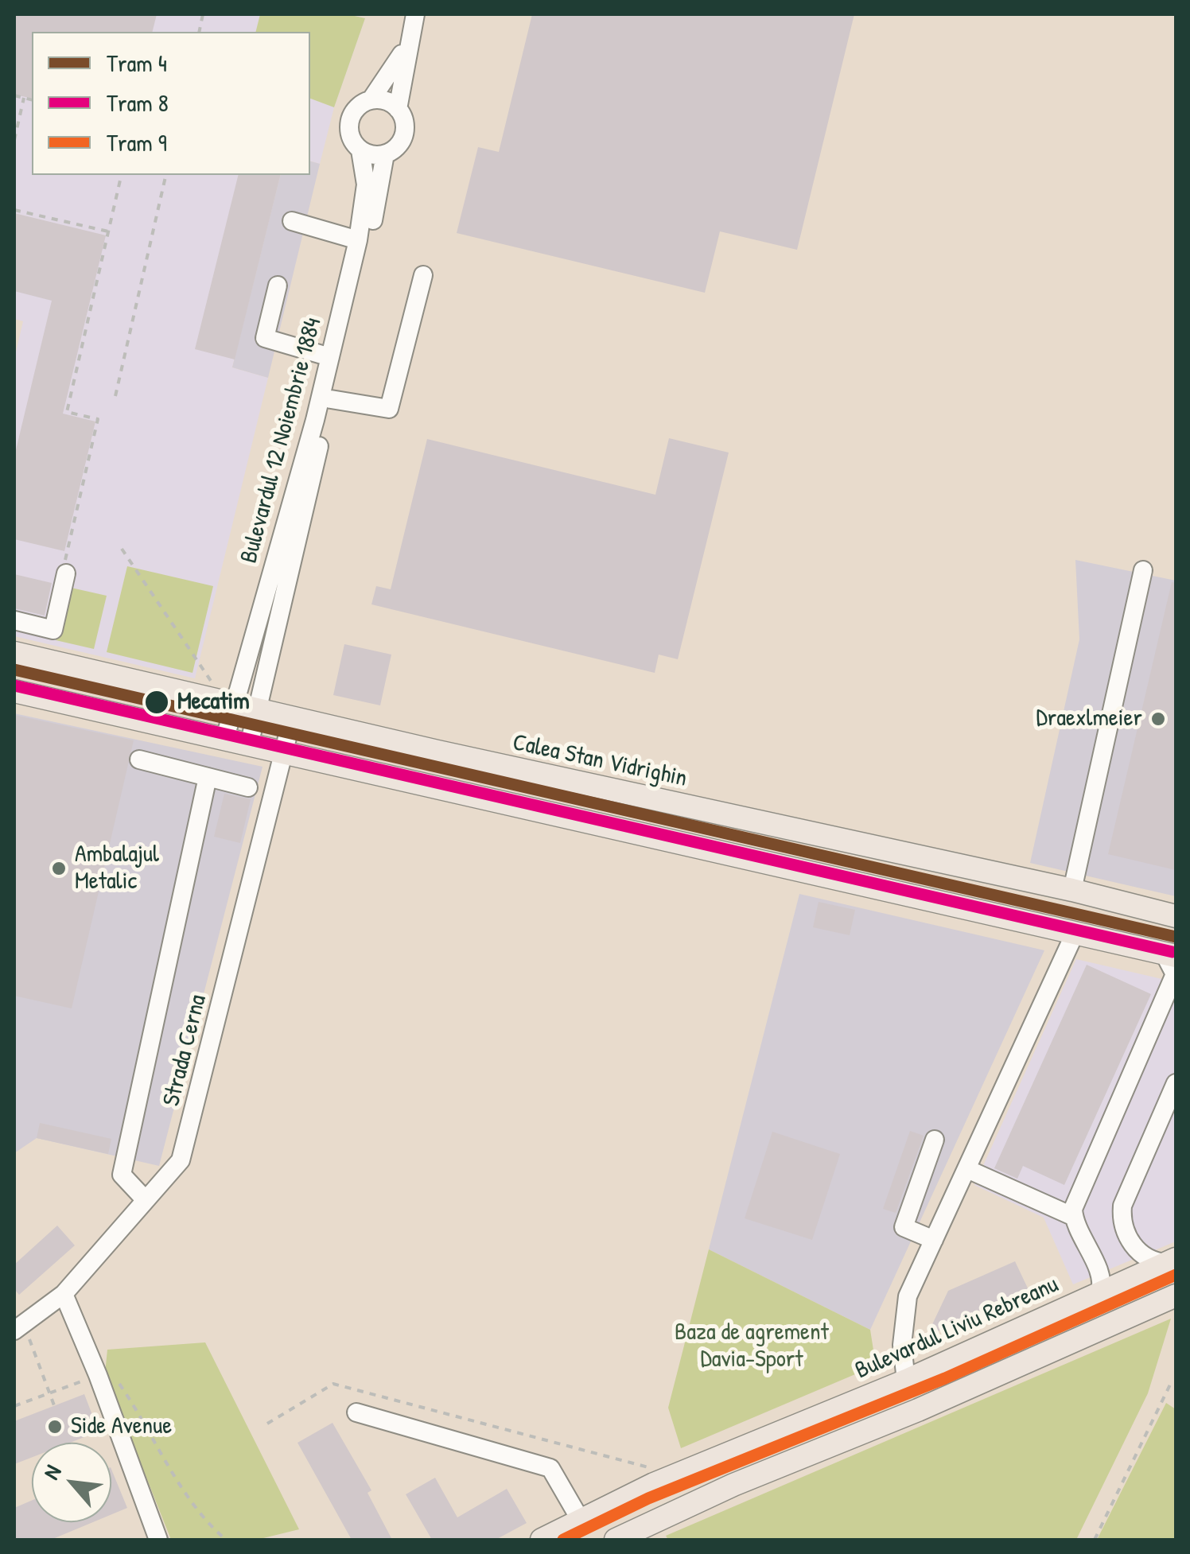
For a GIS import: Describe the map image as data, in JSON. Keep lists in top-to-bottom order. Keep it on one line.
{"streets":{"main road":["Calea Stan Vidrighin","Bulevardul Liviu Rebreanu"],"street":["Bulevardul 12 Noiembrie 1884","Strada Cerna"]},"crossings":[["Bulevardul 12 Noiembrie 1884","Calea Stan Vidrighin"],["Calea Stan Vidrighin","Strada Cerna"]],"parks":["Baza de agrement Davia-Sport"],"places":["Mecatim","Draexlmeier","Ambalajul Metalic","Side Avenue"],"lines":["tram line 4","tram line 8","tram line 9"],"legend":["Tram 4","Tram 8","Tram 9"],"north":"top left"}
